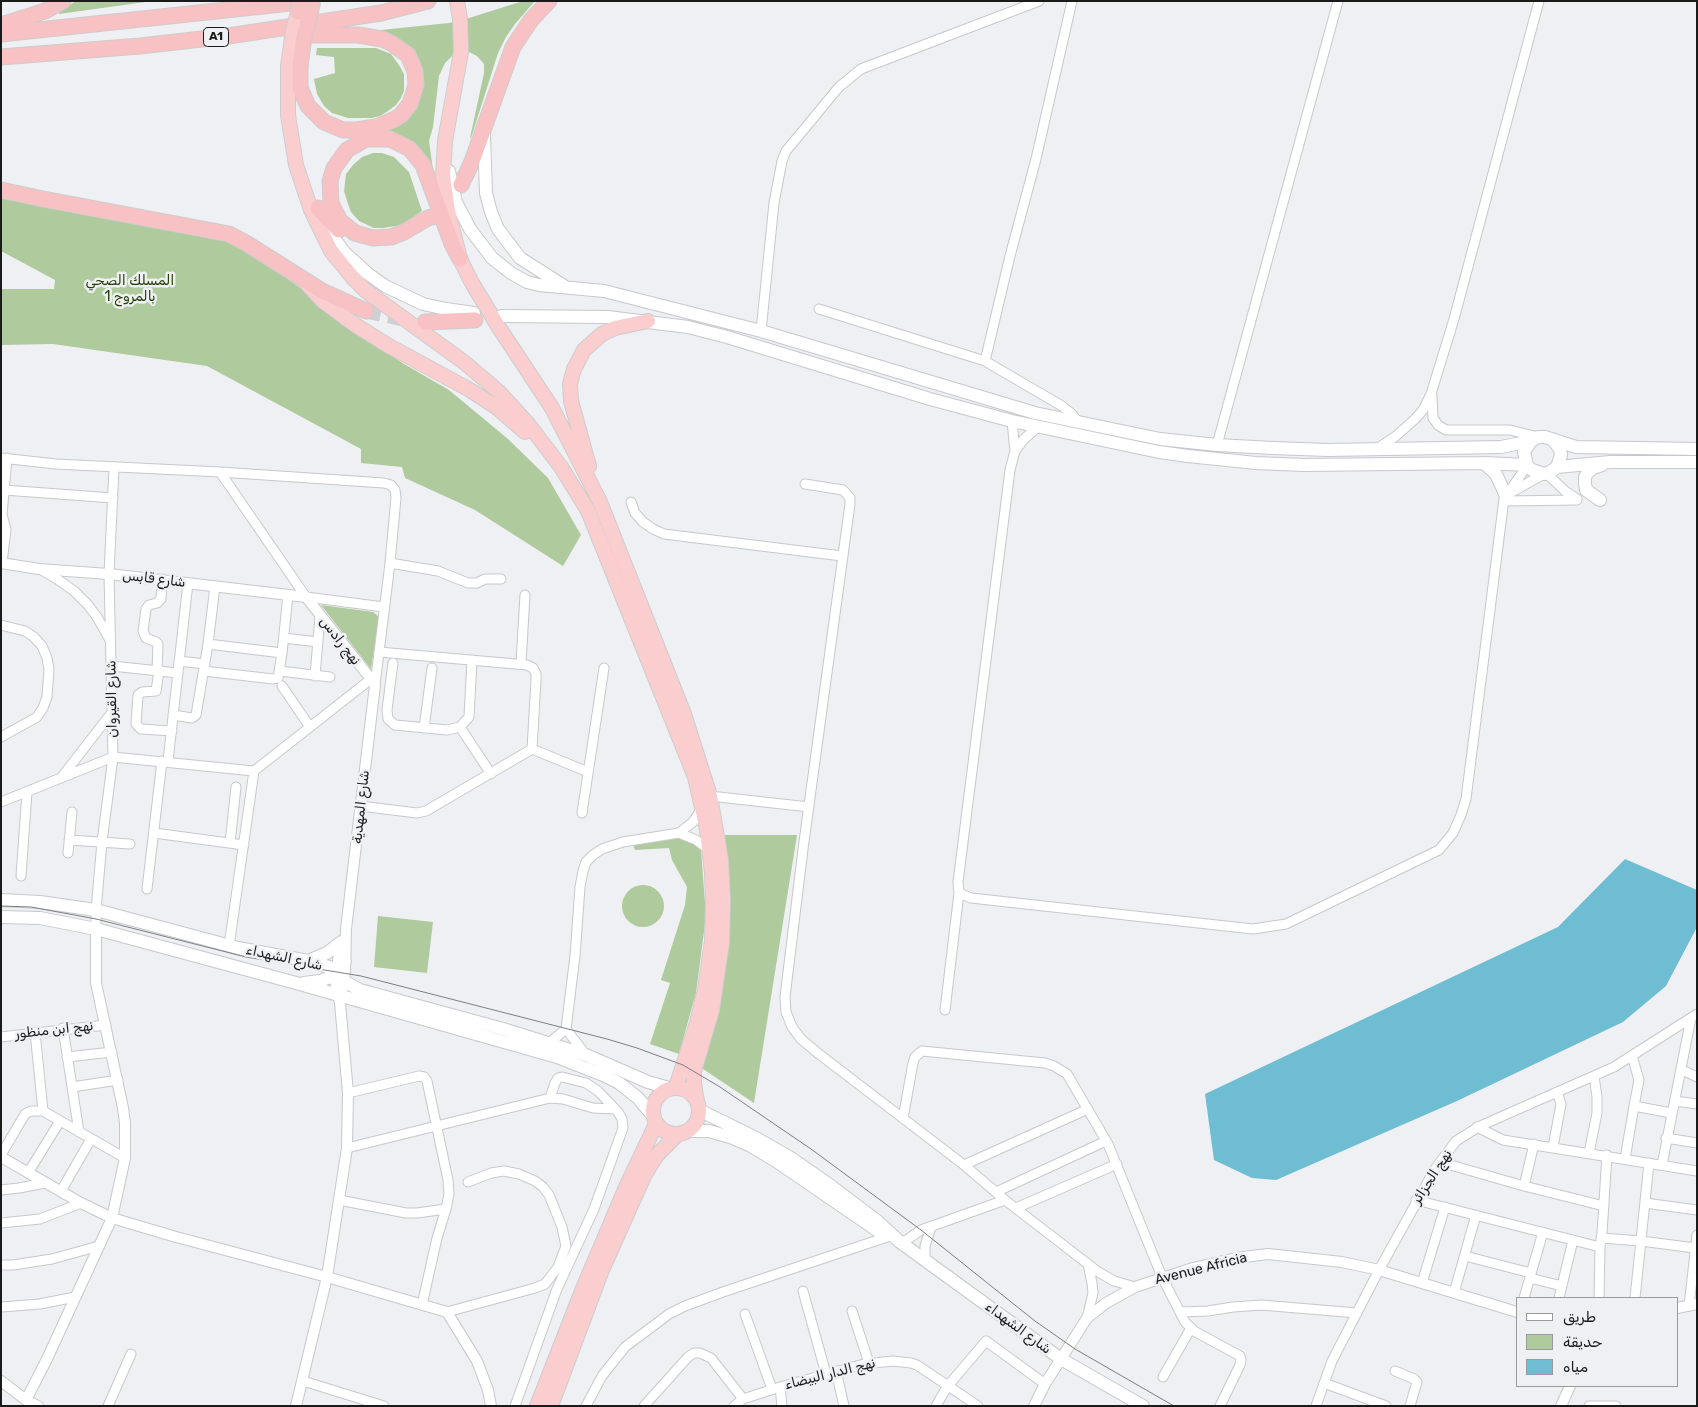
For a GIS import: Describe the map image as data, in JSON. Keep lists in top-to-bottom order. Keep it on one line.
{"streets":{"highway":["A1"],"main road":["شارع الشهداء"],"street":["شارع قابس","نهج رادس","شارع القيروان","شارع المهدية","نهج ابن منظور","نهج الجزائر","Avenue Africia","نهج الدار البيضاء"]},"crossings":[["شارع قابس","نهج رادس"],["شارع قابس","شارع القيروان"],["نهج رادس","شارع المهدية"],["شارع القيروان","شارع الشهداء"],["شارع الشهداء","Avenue Africia"],["نهج الجزائر","Avenue Africia"]],"parks":["المسلك الصحي بالمروج 1"],"legend":["طريق","حديقة","مياه"]}
